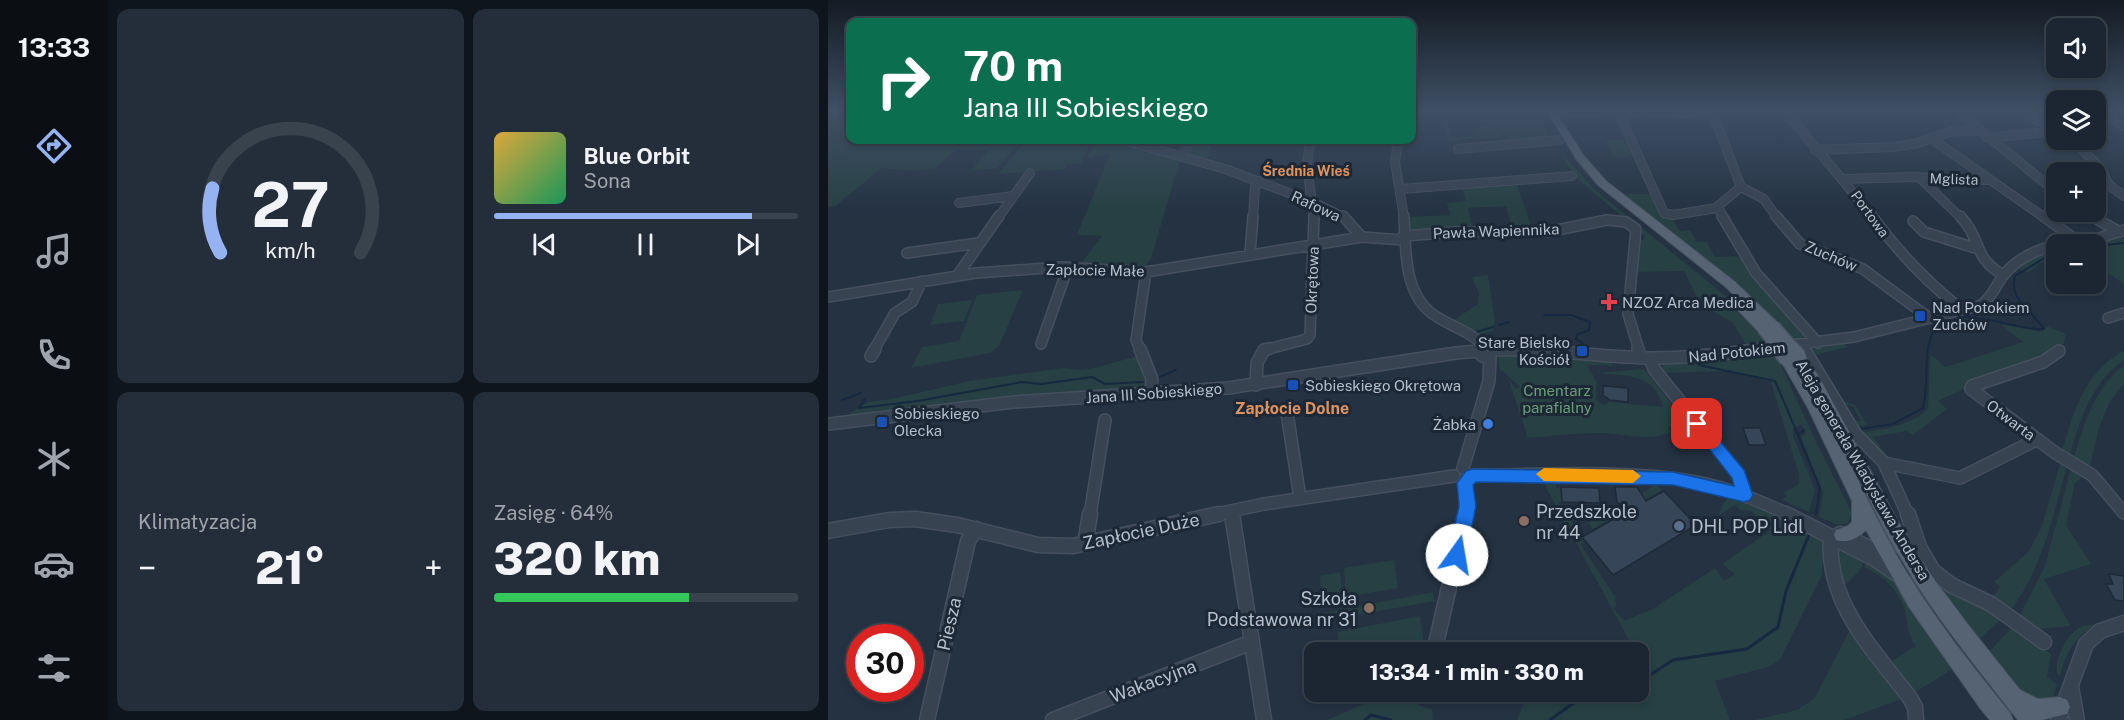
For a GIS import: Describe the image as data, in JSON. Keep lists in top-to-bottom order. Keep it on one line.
{"streets":{"main road":["Aleja generała Władysława Andersa"],"street":["Mglista","Rafowa","Portowa","Pawła Wapiennika","Zuchów","Zapłocie Małe","Okrętowa","Nad Potokiem","Jana III Sobieskiego","Otwarta","Zapłocie Duże","Piesza","Wakacyjna"]},"crossings":[["Mglista","Portowa"],["Mglista","Nad Potokiem"],["Rafowa","Zapłocie Małe"],["Rafowa","Okrętowa"],["Portowa","Nad Potokiem"],["Pawła Wapiennika","Nad Potokiem"],["Zuchów","Nad Potokiem"],["Zapłocie Małe","Okrętowa"],["Okrętowa","Jana III Sobieskiego"],["Nad Potokiem","Jana III Sobieskiego"],["Nad Potokiem","Aleja generała Władysława Andersa"],["Zapłocie Duże","Piesza"]],"districts":["Średnia Wieś","Zapłocie Dolne"],"parks":["Cmentarz parafialny"],"places":{"health":["NZOZ Arca Medica"],"transit":["Nad Potokiem Zuchów","Stare Bielsko Kościół","Sobieskiego Okrętowa","Sobieskiego Olecka"],"other":["Żabka","Przedszkole nr 44","DHL POP Lidl","Szkoła Podstawowa nr 31"]},"page":{"tabs":"13:33","map_buttons":["+","−"],"turn":["70 m","Jana III Sobieskiego"],"song":["Blue Orbit","Sona"],"tile":["Klimatyzacja",["Zasięg · 64%","320 km"]],"heat":["−","21°","+"],"limit":"30","trip":"13:34 · 1 min · 330 m","gauge":["27","km/h"]}}
